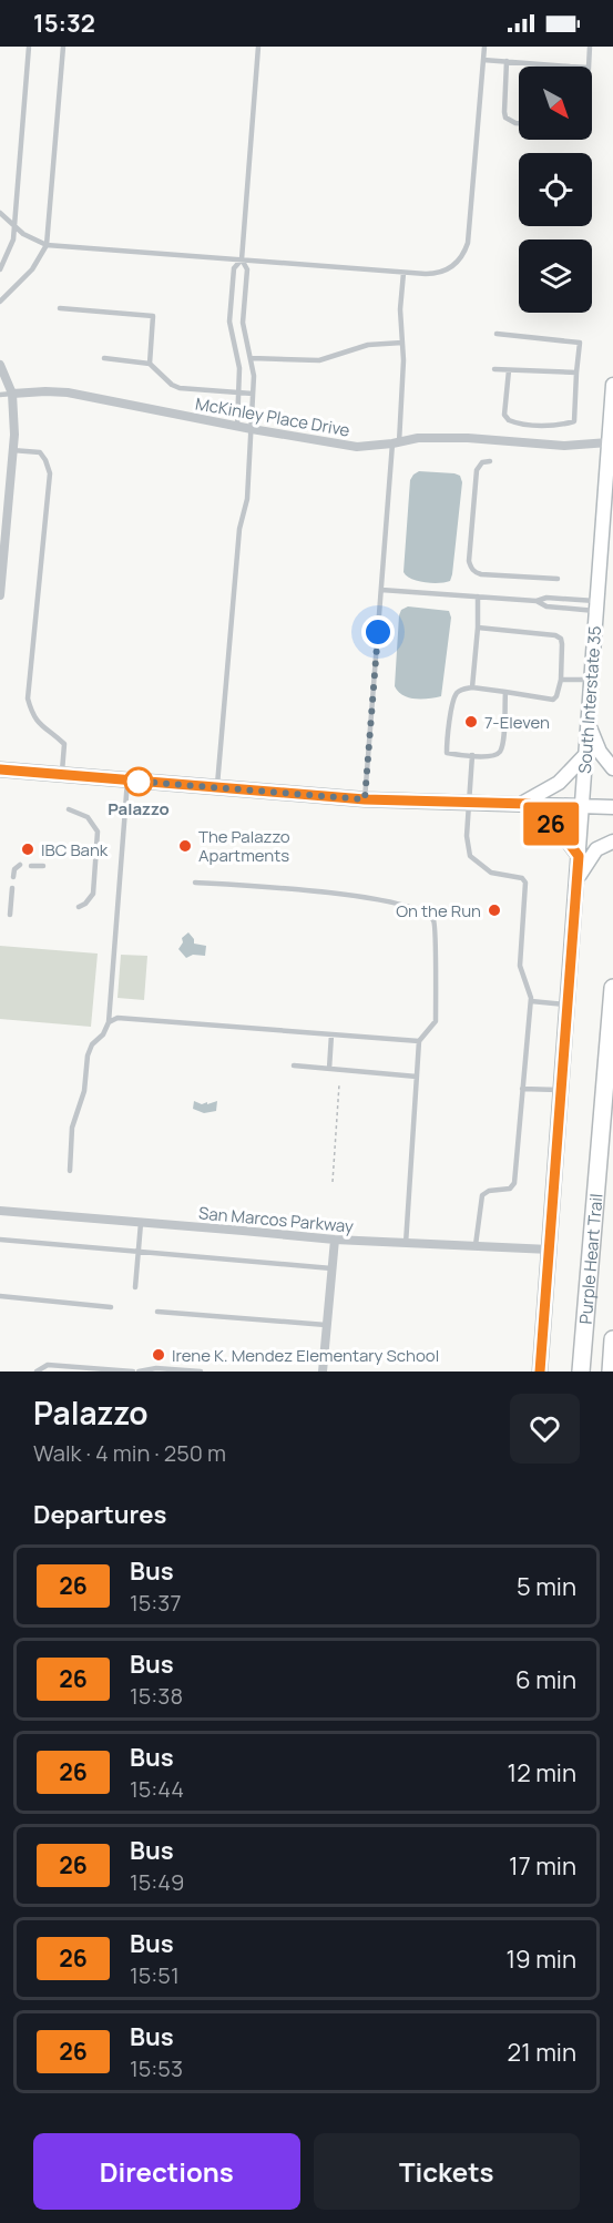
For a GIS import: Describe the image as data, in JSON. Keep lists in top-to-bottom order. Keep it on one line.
{"streets":{"highway":["Purple Heart Trail"],"main road":["South Interstate 35"],"street":["McKinley Place Drive","San Marcos Parkway"]},"crossings":[["McKinley Place Drive","South Interstate 35"],["South Interstate 35","San Marcos Parkway"]],"places":["7-Eleven","Palazzo","The Palazzo Apartments","IBC Bank","On the Run","Irene K. Mendez Elementary School"],"lines":["bus line 26"],"north":"bottom right","page":{"status":"15:32","on_map":"26","heading":[["Palazzo","Walk · 4 min · 250 m"],"Departures"],"list":[{"mark":"26","name":"Bus","note":"15:37","value":"5 min"},{"mark":"26","name":"Bus","note":"15:38","value":"6 min"},{"mark":"26","name":"Bus","note":"15:44","value":"12 min"},{"mark":"26","name":"Bus","note":"15:49","value":"17 min"},{"mark":"26","name":"Bus","note":"15:51","value":"19 min"},{"mark":"26","name":"Bus","note":"15:53","value":"21 min"}],"buttons":["Directions","Tickets"]}}
